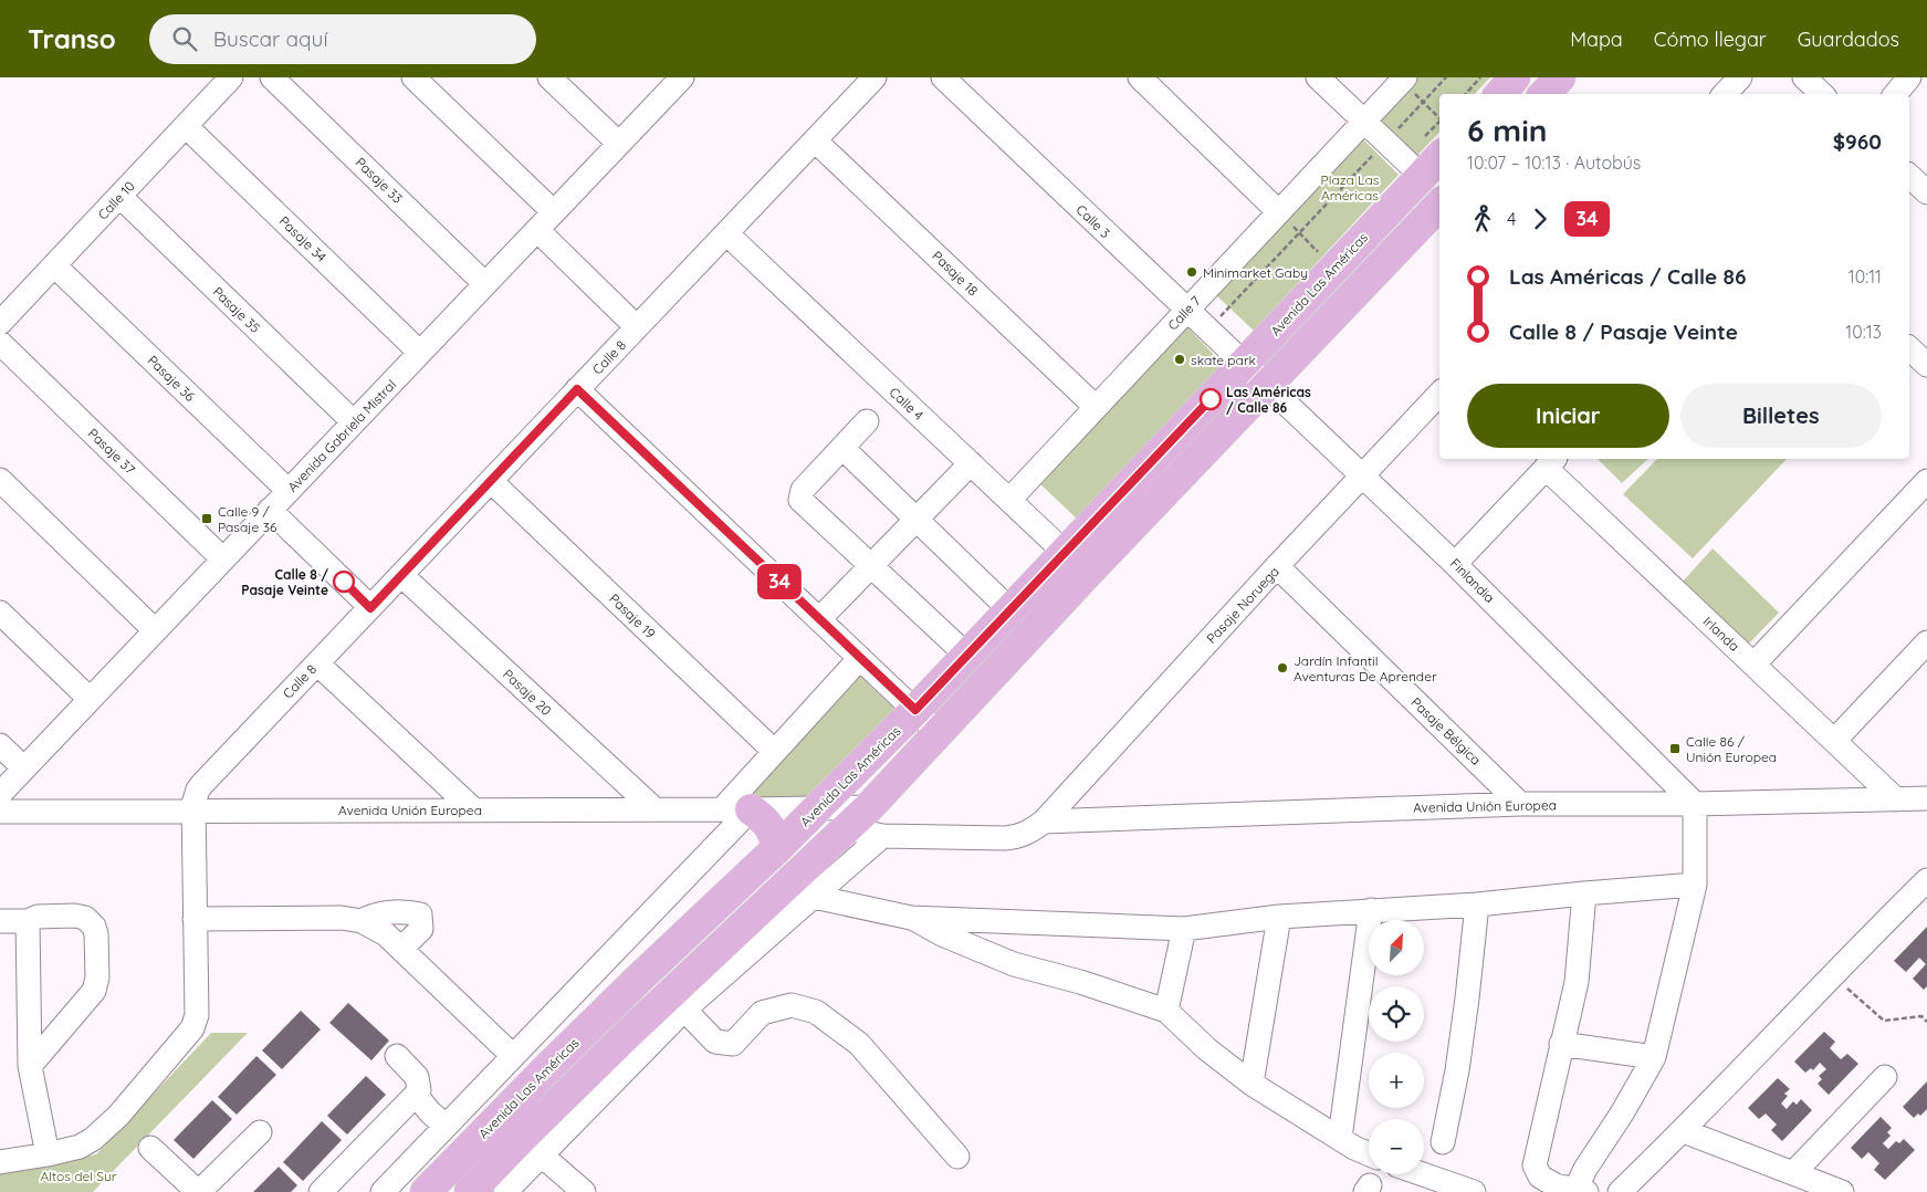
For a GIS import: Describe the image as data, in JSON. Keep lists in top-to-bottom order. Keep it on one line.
{"streets":{"main road":["Avenida Las Américas"],"street":["Pasaje 33","Calle 10","Calle 3","Pasaje 34","Pasaje 18","Pasaje 35","Calle 7","Calle 8","Pasaje 36","Calle 4","Avenida Gabriela Mistral","Pasaje 37","Finlandia","Pasaje Noruega","Pasaje 19","Irlanda","Pasaje 20","Pasaje Bélgica","Avenida Unión Europea"]},"crossings":[["Pasaje 33","Avenida Gabriela Mistral"],["Calle 10","Pasaje 34"],["Calle 10","Pasaje 35"],["Calle 10","Pasaje 36"],["Calle 3","Avenida Las Américas"],["Calle 3","Calle 7"],["Calle 3","Finlandia"],["Pasaje 34","Avenida Gabriela Mistral"],["Pasaje 18","Calle 7"],["Pasaje 18","Calle 8"],["Avenida Las Américas","Calle 4"],["Avenida Las Américas","Finlandia"],["Avenida Las Américas","Avenida Unión Europea"],["Pasaje 35","Avenida Gabriela Mistral"],["Calle 7","Calle 4"],["Calle 8","Calle 4"],["Calle 8","Pasaje 19"],["Calle 8","Pasaje 20"],["Calle 8","Avenida Unión Europea"],["Pasaje 36","Avenida Gabriela Mistral"],["Avenida Gabriela Mistral","Pasaje 37"],["Finlandia","Pasaje Noruega"],["Finlandia","Avenida Unión Europea"],["Pasaje Noruega","Pasaje Bélgica"],["Pasaje Noruega","Avenida Unión Europea"],["Irlanda","Avenida Unión Europea"],["Pasaje 20","Avenida Unión Europea"],["Pasaje Bélgica","Avenida Unión Europea"]],"parks":["Plaza Las Américas","Altos del Sur"],"places":{"other":["Minimarket Gaby","skate park","Las Américas / Calle 86","Calle 8 / Pasaje Veinte","Jardín Infantil Aventuras De Aprender"],"transit":["Calle 9 / Pasaje 36","Calle 86 / Unión Europea"]},"lines":["bus line 34"],"north":"top right","page":{"header":"Transo","search":"Buscar aquí","nav":["Mapa","Cómo llegar","Guardados"],"on_map":"34","heading":["6 min","10:07 – 10:13 · Autobús","$960"],"legs":["4","34"],"list":[{"name":"Las Américas / Calle 86","value":"10:11"},{"name":"Calle 8 / Pasaje Veinte","value":"10:13"}],"buttons":["Iniciar","Billetes"],"map_buttons":["+","−"]}}
